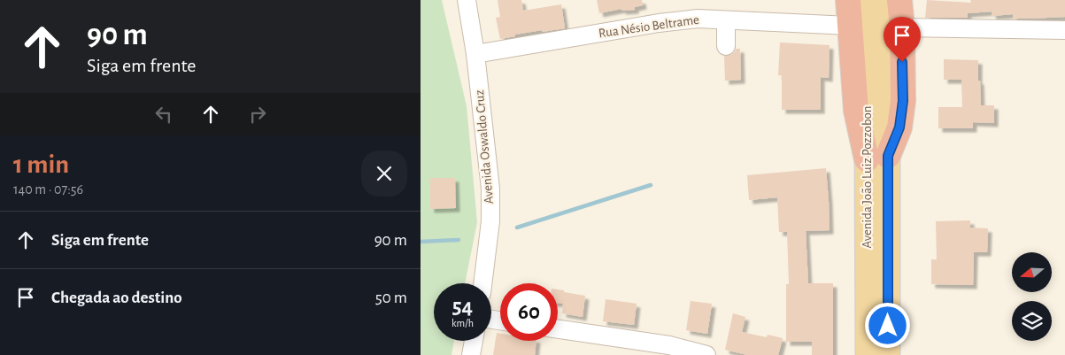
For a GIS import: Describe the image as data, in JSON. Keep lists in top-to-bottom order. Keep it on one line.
{"streets":{"main road":["Avenida João Luiz Pozzobon"],"street":["Rua Nésio Beltrame","Avenida Oswaldo Cruz"]},"crossings":[["Rua Nésio Beltrame","Avenida Oswaldo Cruz"]],"north":"left","page":{"turn":["90 m","Siga em frente"],"heading":["1 min","140 m · 07:56"],"list":[{"name":"Siga em frente","value":"90 m"},{"name":"Chegada ao destino","value":"50 m"}],"speed":"54 km/h","limit":"60"}}
